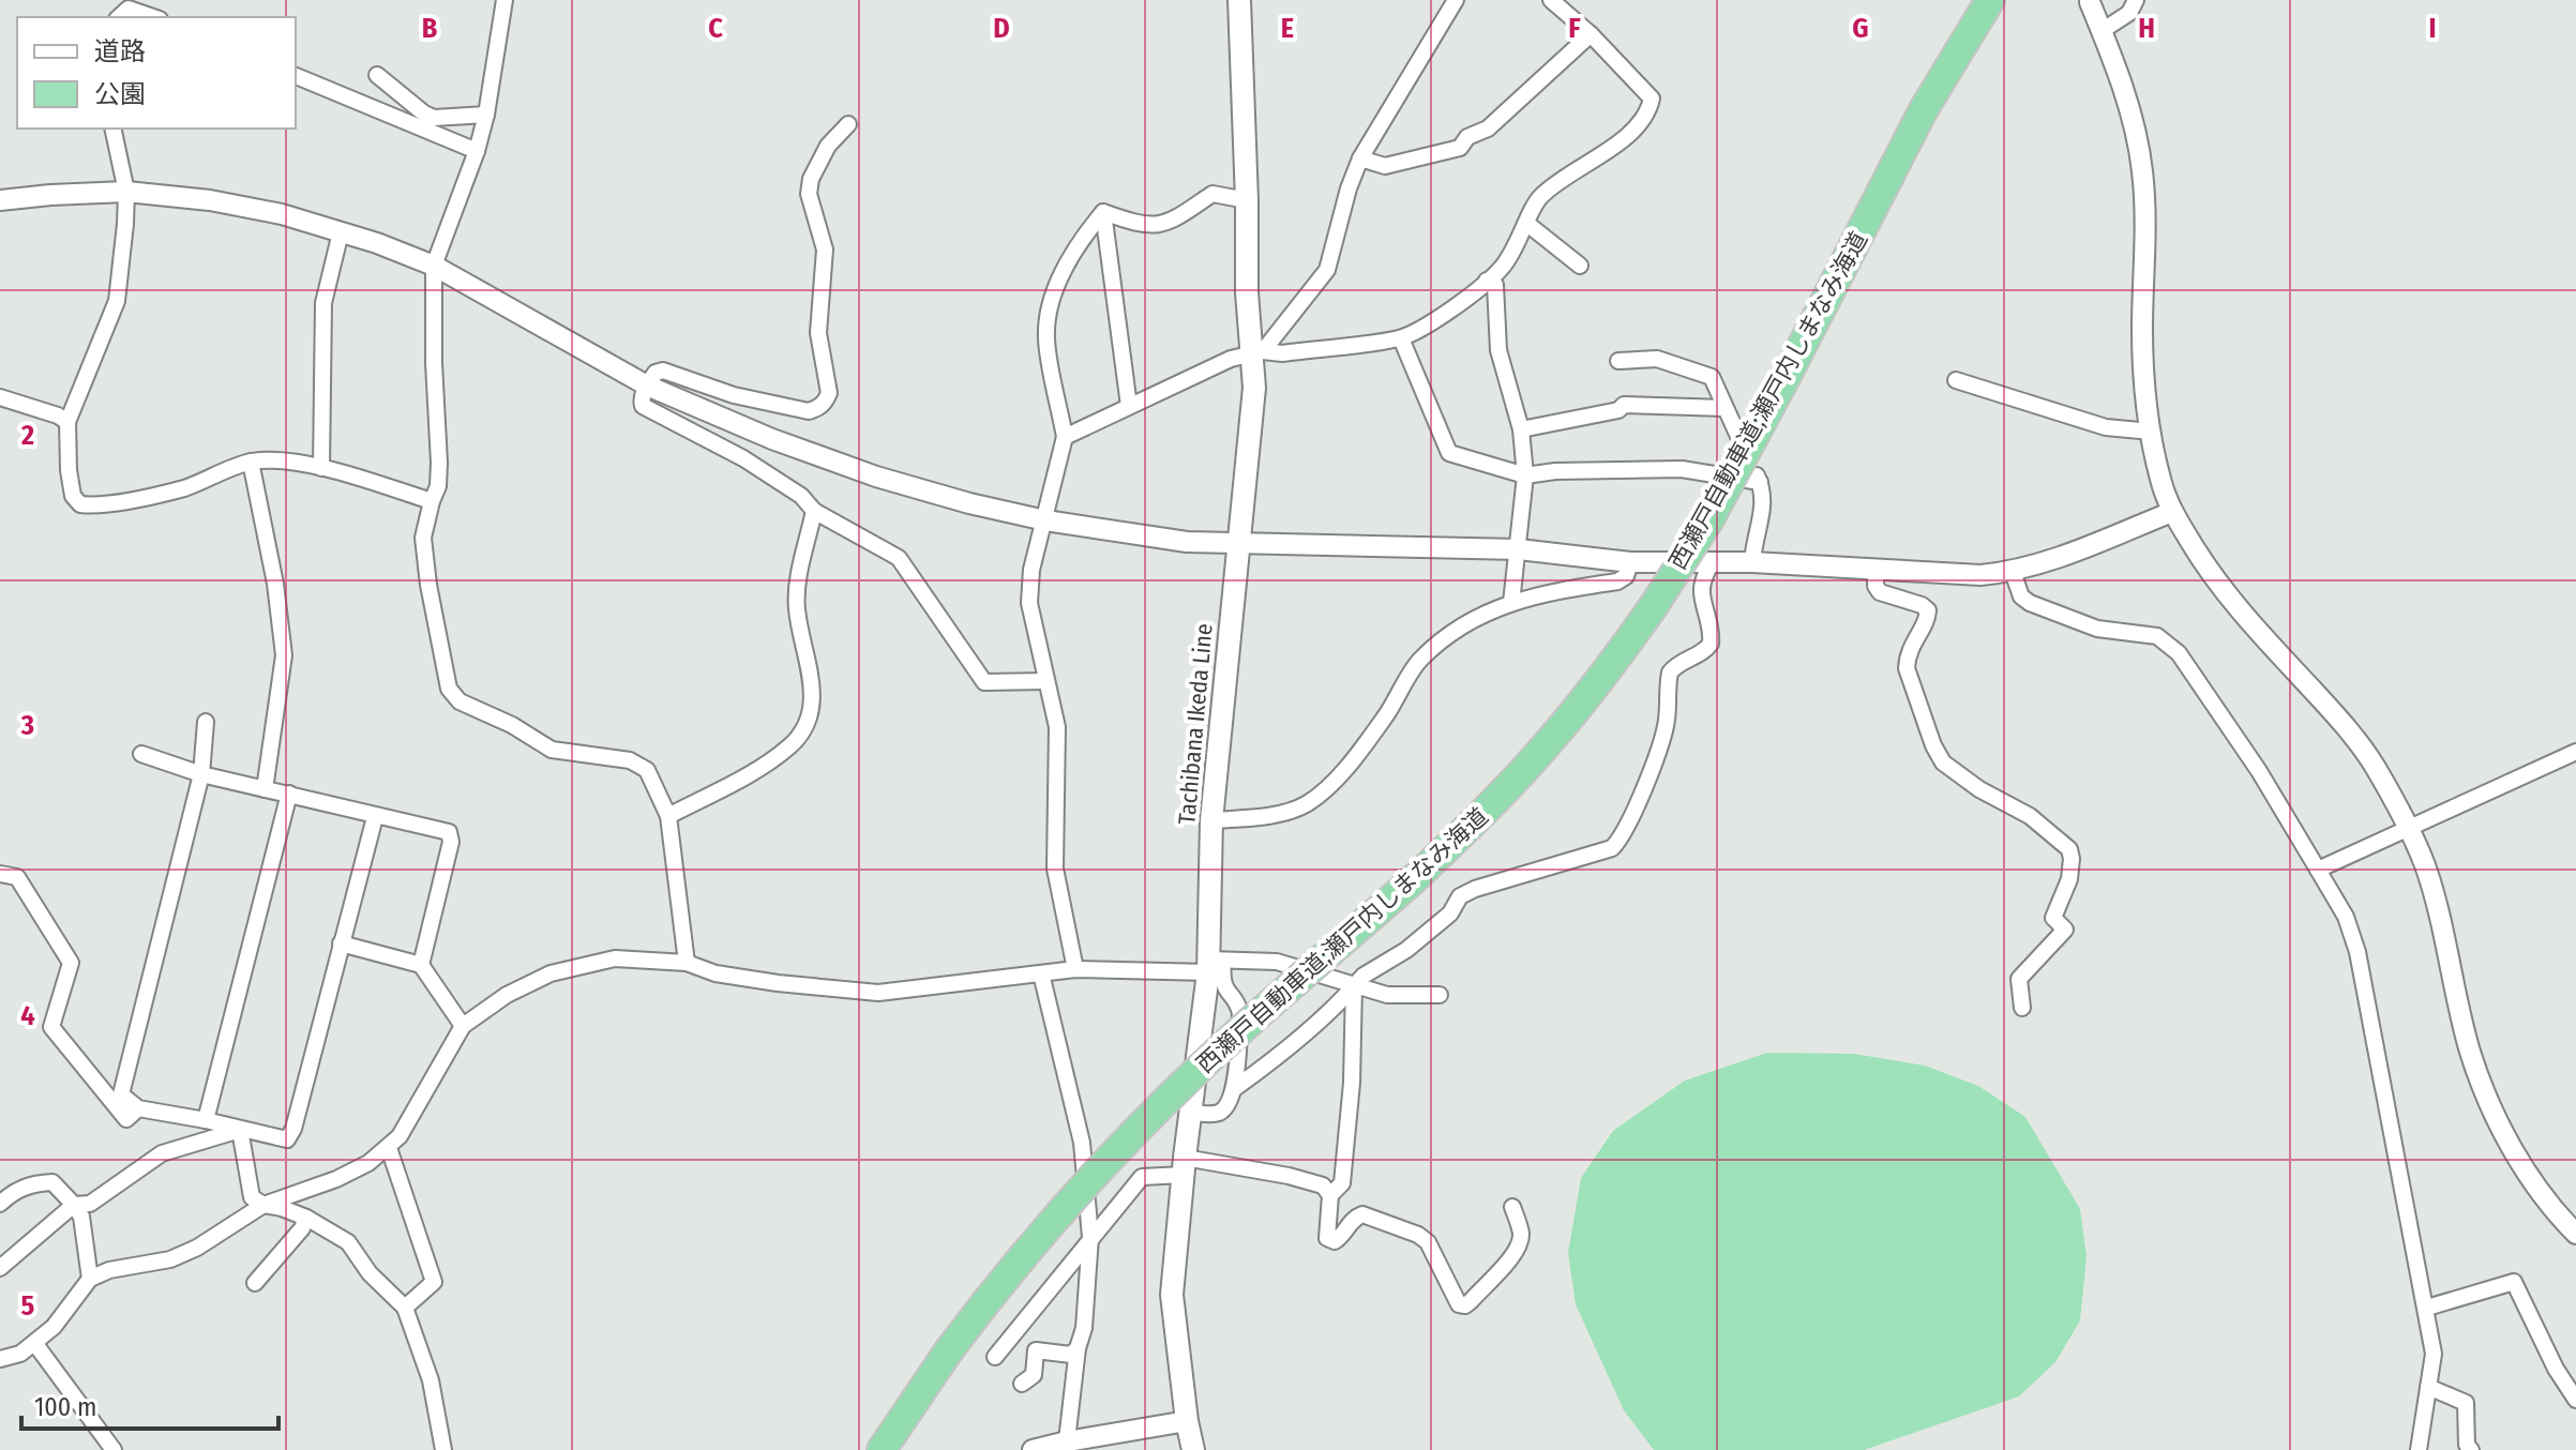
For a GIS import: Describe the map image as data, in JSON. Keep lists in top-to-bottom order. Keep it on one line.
{"streets":{"highway":["西瀬戸自動車道;瀬戸内しまなみ海道"],"main road":["Tachibana Ikeda Line"]},"legend":["道路","公園"],"scale_bar":"100 m","grid":{"columns":["B","C","D","E","F","G","H","I"],"rows":["2","3","4","5"]}}
